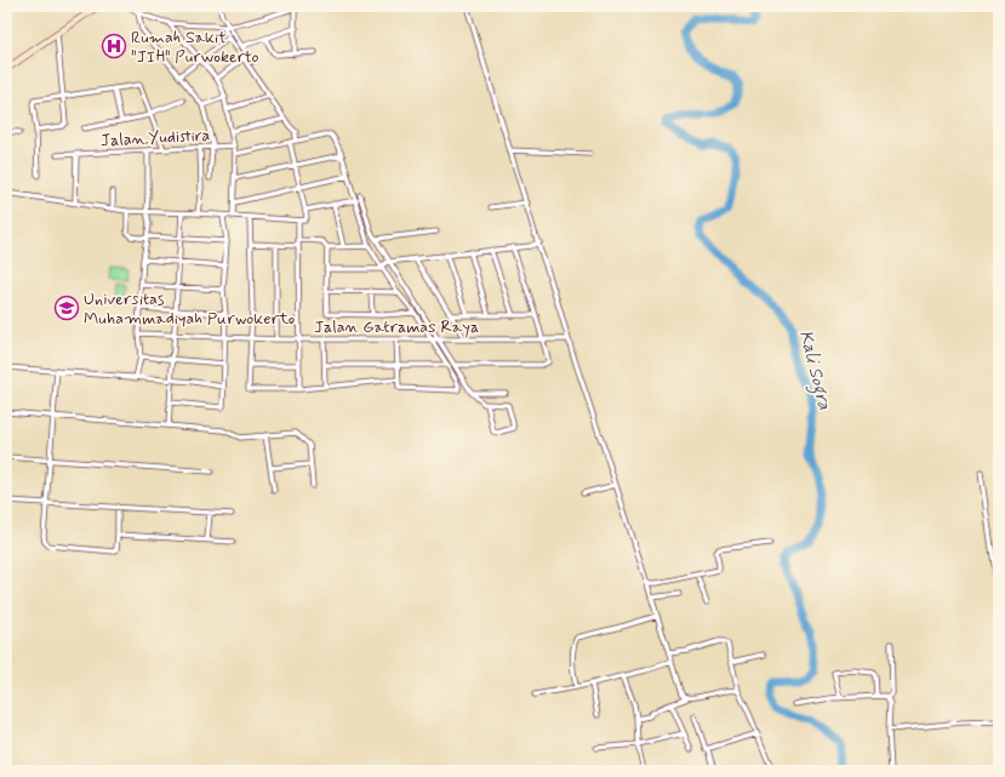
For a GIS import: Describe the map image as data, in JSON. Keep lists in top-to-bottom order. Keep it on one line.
{"streets":{"street":["Jalan.Yudistira","Jalan Gatramas Raya"]},"water":["Kali Sogra"],"places":{"hospital":["Rumah Sakit \"JIH\" Purwokerto"],"school or university":["Universitas Muhammadiyah Purwokerto"]}}
